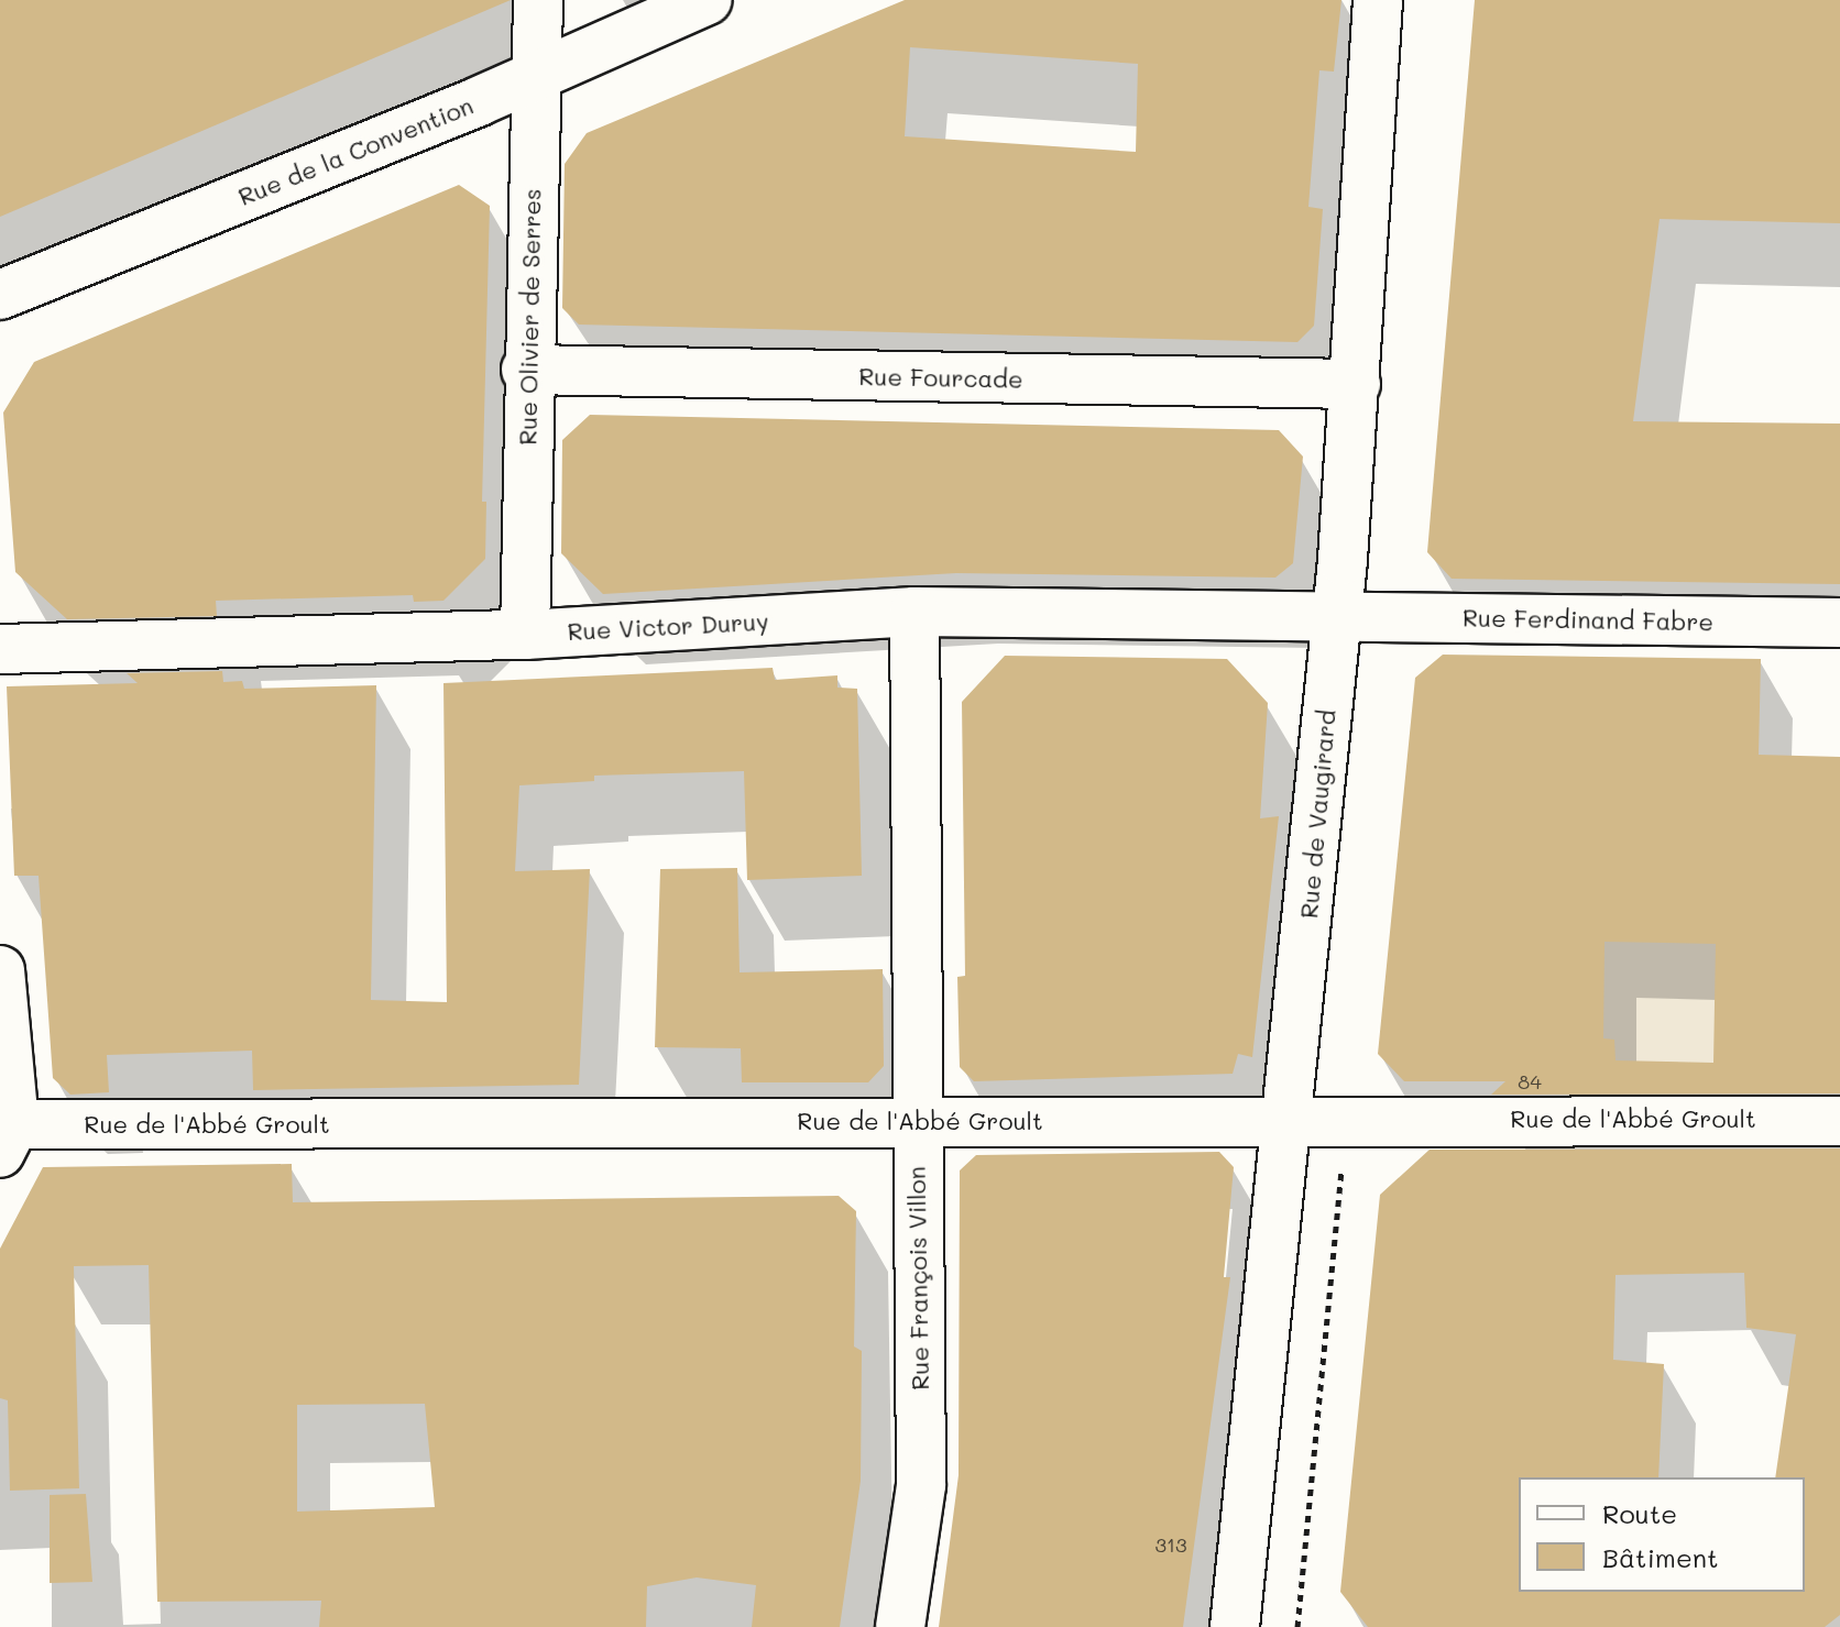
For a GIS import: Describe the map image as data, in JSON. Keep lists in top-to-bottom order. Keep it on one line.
{"streets":{"street":["Rue de la Convention","Rue Olivier de Serres","Rue Fourcade","Rue Ferdinand Fabre","Rue Victor Duruy","Rue de Vaugirard","Rue de l'Abbé Groult","Rue François Villon"]},"crossings":[["Rue de la Convention","Rue Olivier de Serres"],["Rue Olivier de Serres","Rue Fourcade"],["Rue Olivier de Serres","Rue Victor Duruy"],["Rue Fourcade","Rue de Vaugirard"],["Rue Ferdinand Fabre","Rue Victor Duruy"],["Rue Ferdinand Fabre","Rue de Vaugirard"],["Rue Victor Duruy","Rue de Vaugirard"],["Rue Victor Duruy","Rue François Villon"],["Rue de Vaugirard","Rue de l'Abbé Groult"],["Rue de l'Abbé Groult","Rue François Villon"]],"house_numbers":["84","313"],"legend":["Route","Bâtiment"]}
